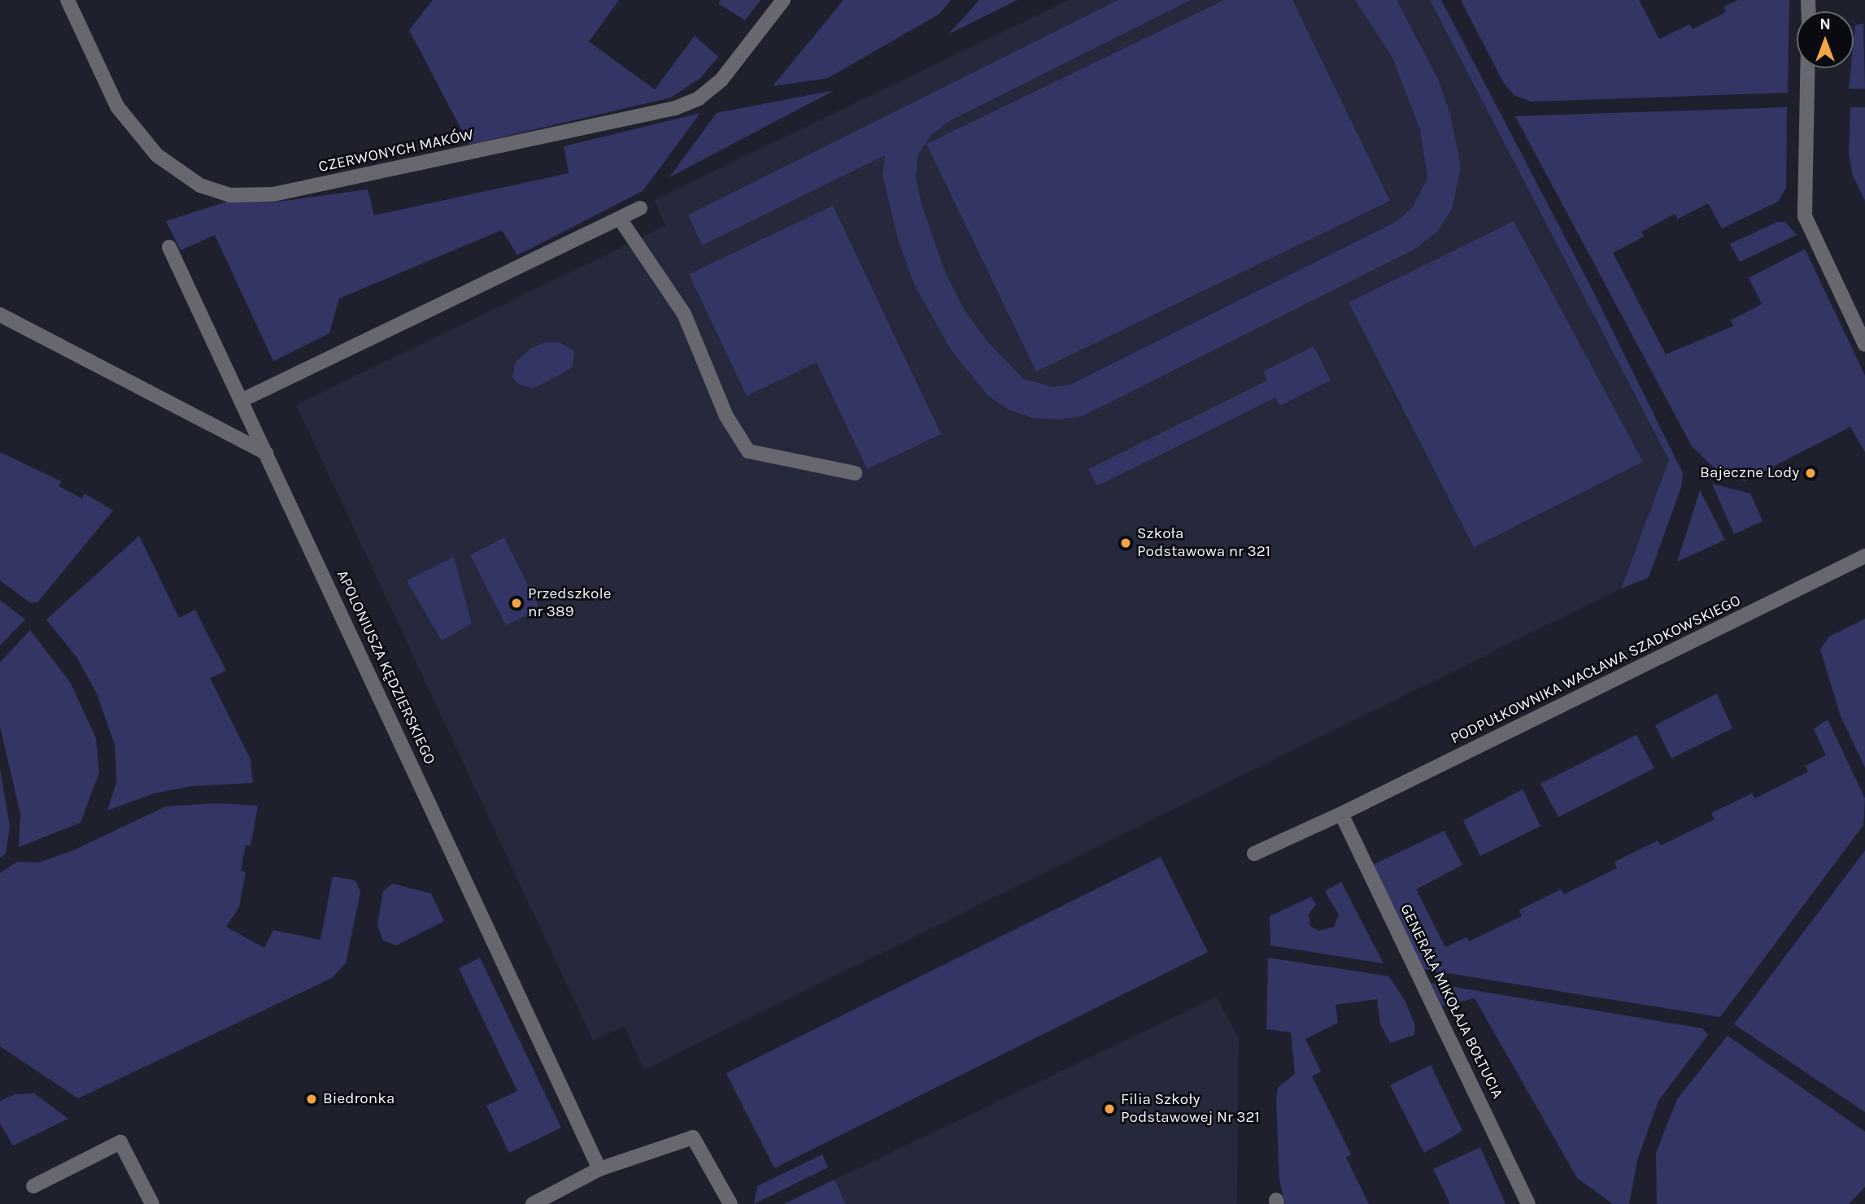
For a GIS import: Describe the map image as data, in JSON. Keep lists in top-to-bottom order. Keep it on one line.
{"streets":{"street":["CZERWONYCH MAKÓW","APOLONIUSZA KĘDZIERSKIEGO","PODPUŁKOWNIKA WACŁAWA SZADKOWSKIEGO","GENERAŁA MIKOŁAJA BOŁTUCIA"]},"crossings":[["PODPUŁKOWNIKA WACŁAWA SZADKOWSKIEGO","GENERAŁA MIKOŁAJA BOŁTUCIA"]],"places":["Bajeczne Lody","Szkoła Podstawowa nr 321","Przedszkole nr 389","Biedronka","Filia Szkoły Podstawowej Nr 321"],"north":"top"}
